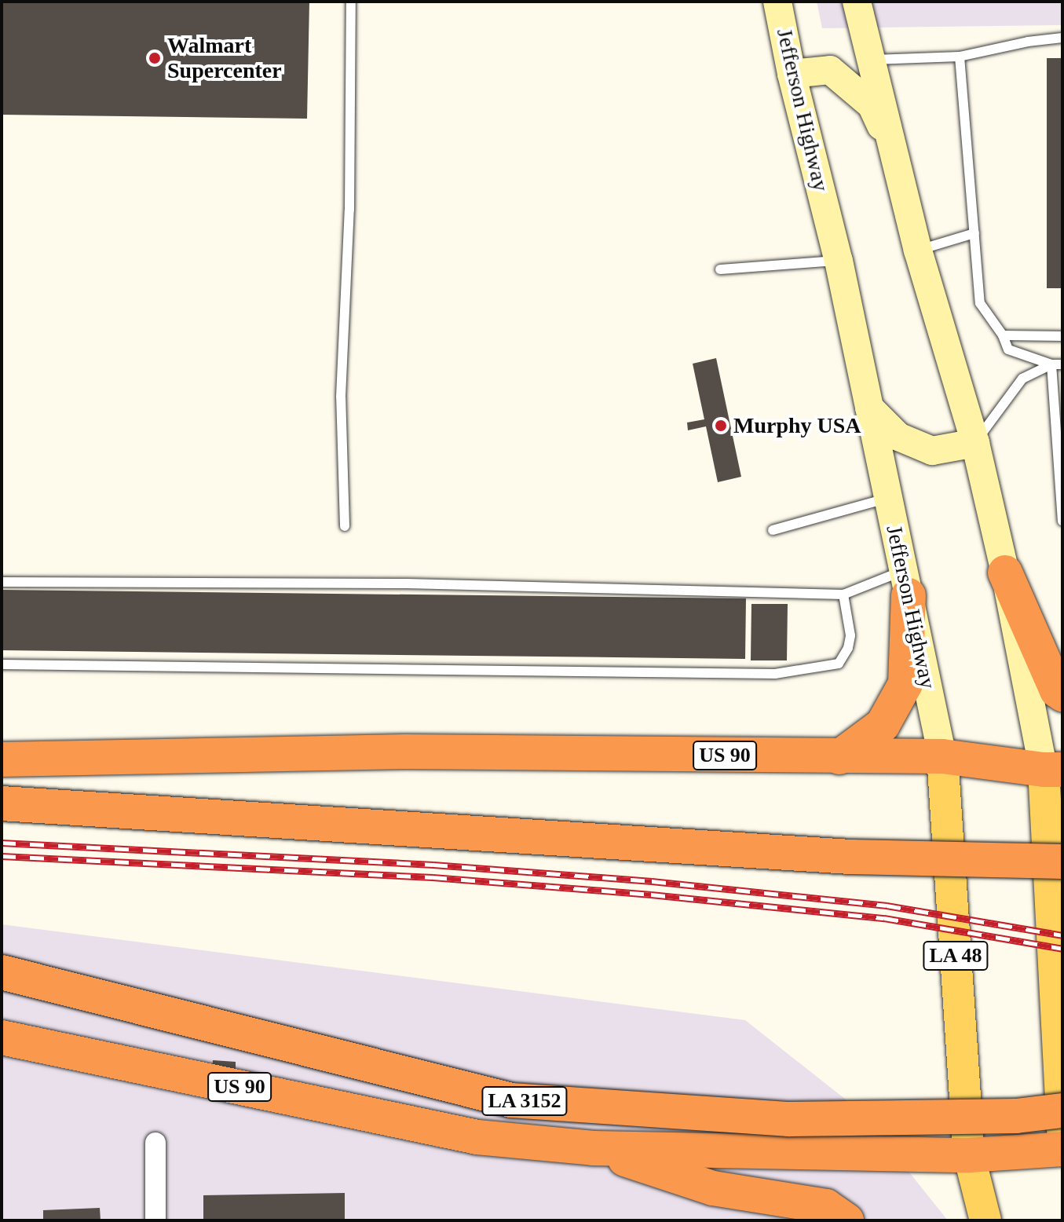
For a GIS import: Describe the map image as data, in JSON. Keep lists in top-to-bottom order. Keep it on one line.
{"streets":{"highway":["US 90","LA 3152"],"main road":["Jefferson Highway","LA 48"]},"crossings":[["Jefferson Highway","US 90"]],"places":["Walmart Supercenter","Murphy USA"]}
